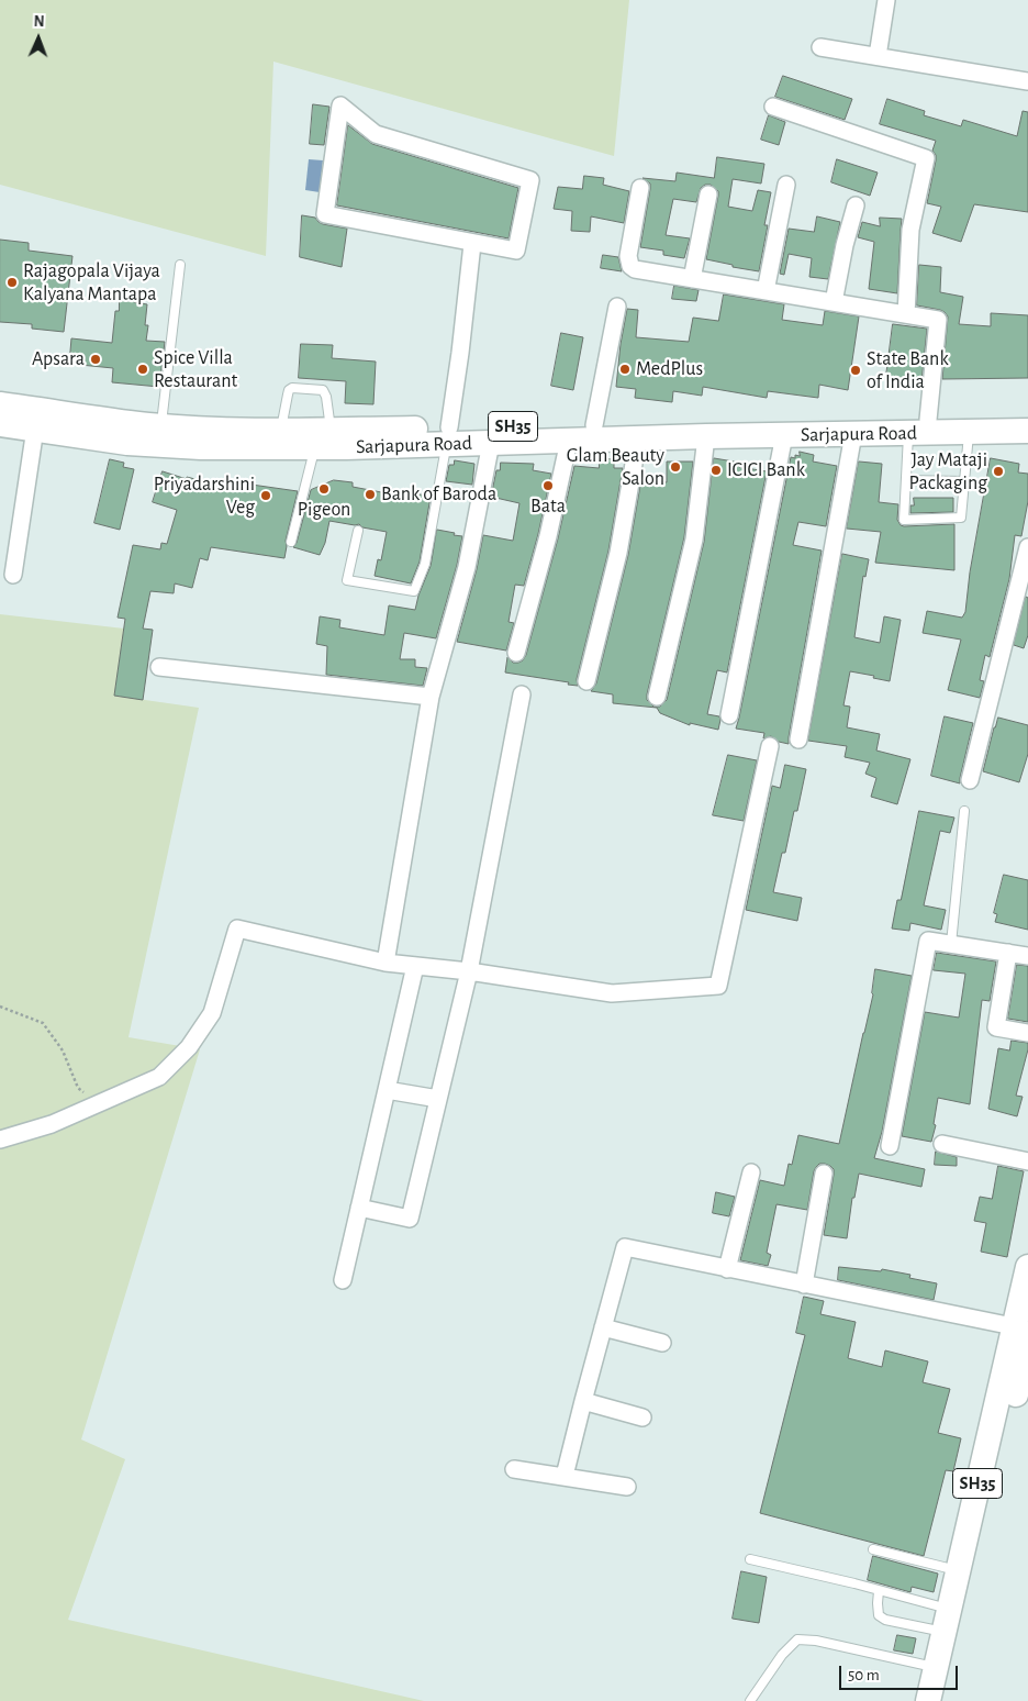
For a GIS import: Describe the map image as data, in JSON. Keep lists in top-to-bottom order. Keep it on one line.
{"streets":{"main road":["SH35","Sarjapura Road"]},"places":["Rajagopala Vijaya Kalyana Mantapa","Apsara","Spice Villa Restaurant","MedPlus","State Bank of India","Glam Beauty Salon","ICICI Bank","Jay Mataji Packaging","Bata","Pigeon","Bank of Baroda","Priyadarshini Veg"],"scale_bar":"50 m","north":"top"}
